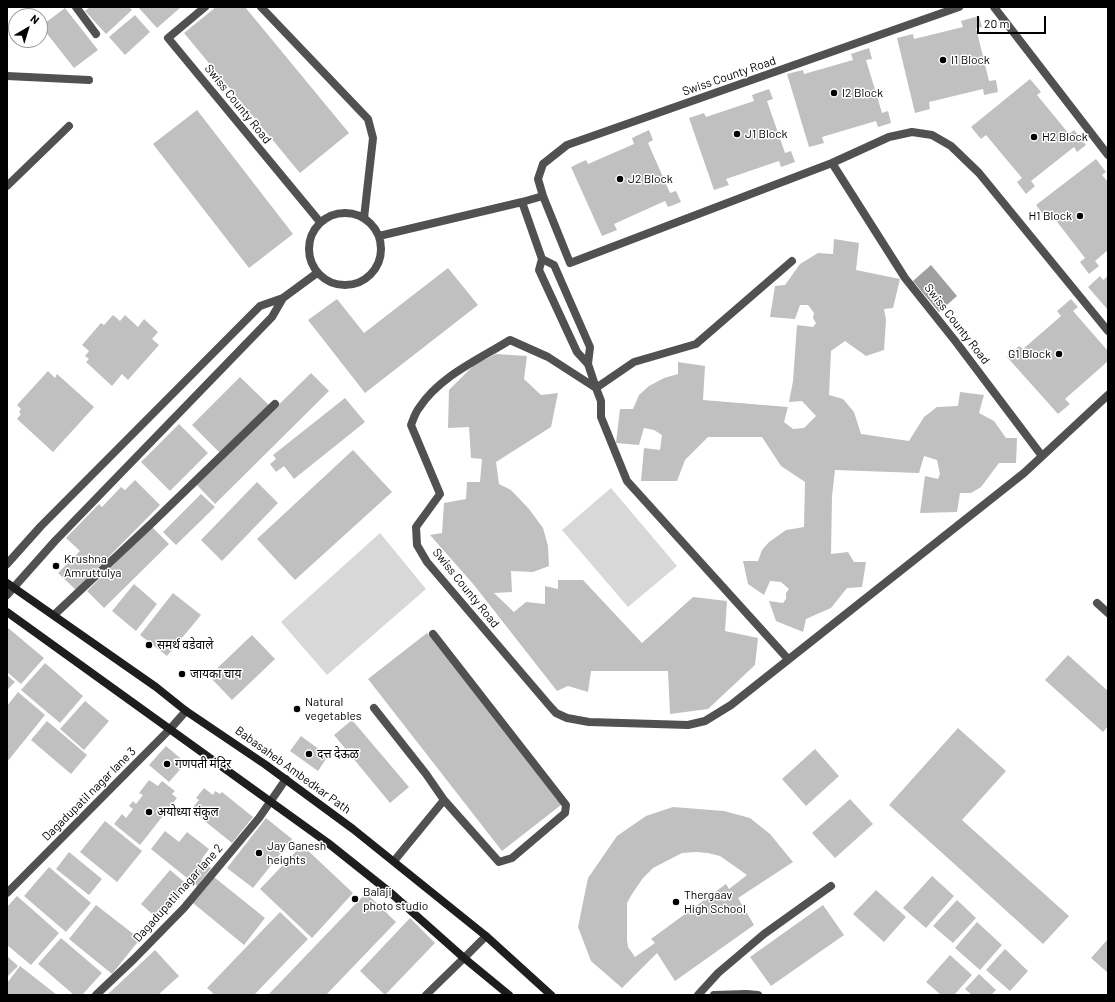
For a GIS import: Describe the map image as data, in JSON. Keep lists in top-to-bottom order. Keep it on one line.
{"streets":{"street":["Swiss County Road","Babasaheb Ambedkar Path","Dagadupatil nagar lane 3","Dagadupatil nagar lane 2"]},"crossings":[["Babasaheb Ambedkar Path","Dagadupatil nagar lane 3"],["Babasaheb Ambedkar Path","Dagadupatil nagar lane 2"]],"places":["I1 Block","I2 Block","J1 Block","H2 Block","J2 Block","H1 Block","G1 Block","Krushna Amruttulya","समर्थ वडेवाले","जायका चाय","Natural vegetables","दत्त देऊळ","गणपती मंदिर","अयोध्या संकुल","Jay Ganesh heights","Balaji photo studio","Thergaav High School"],"scale_bar":"20 m","north":"top right"}
